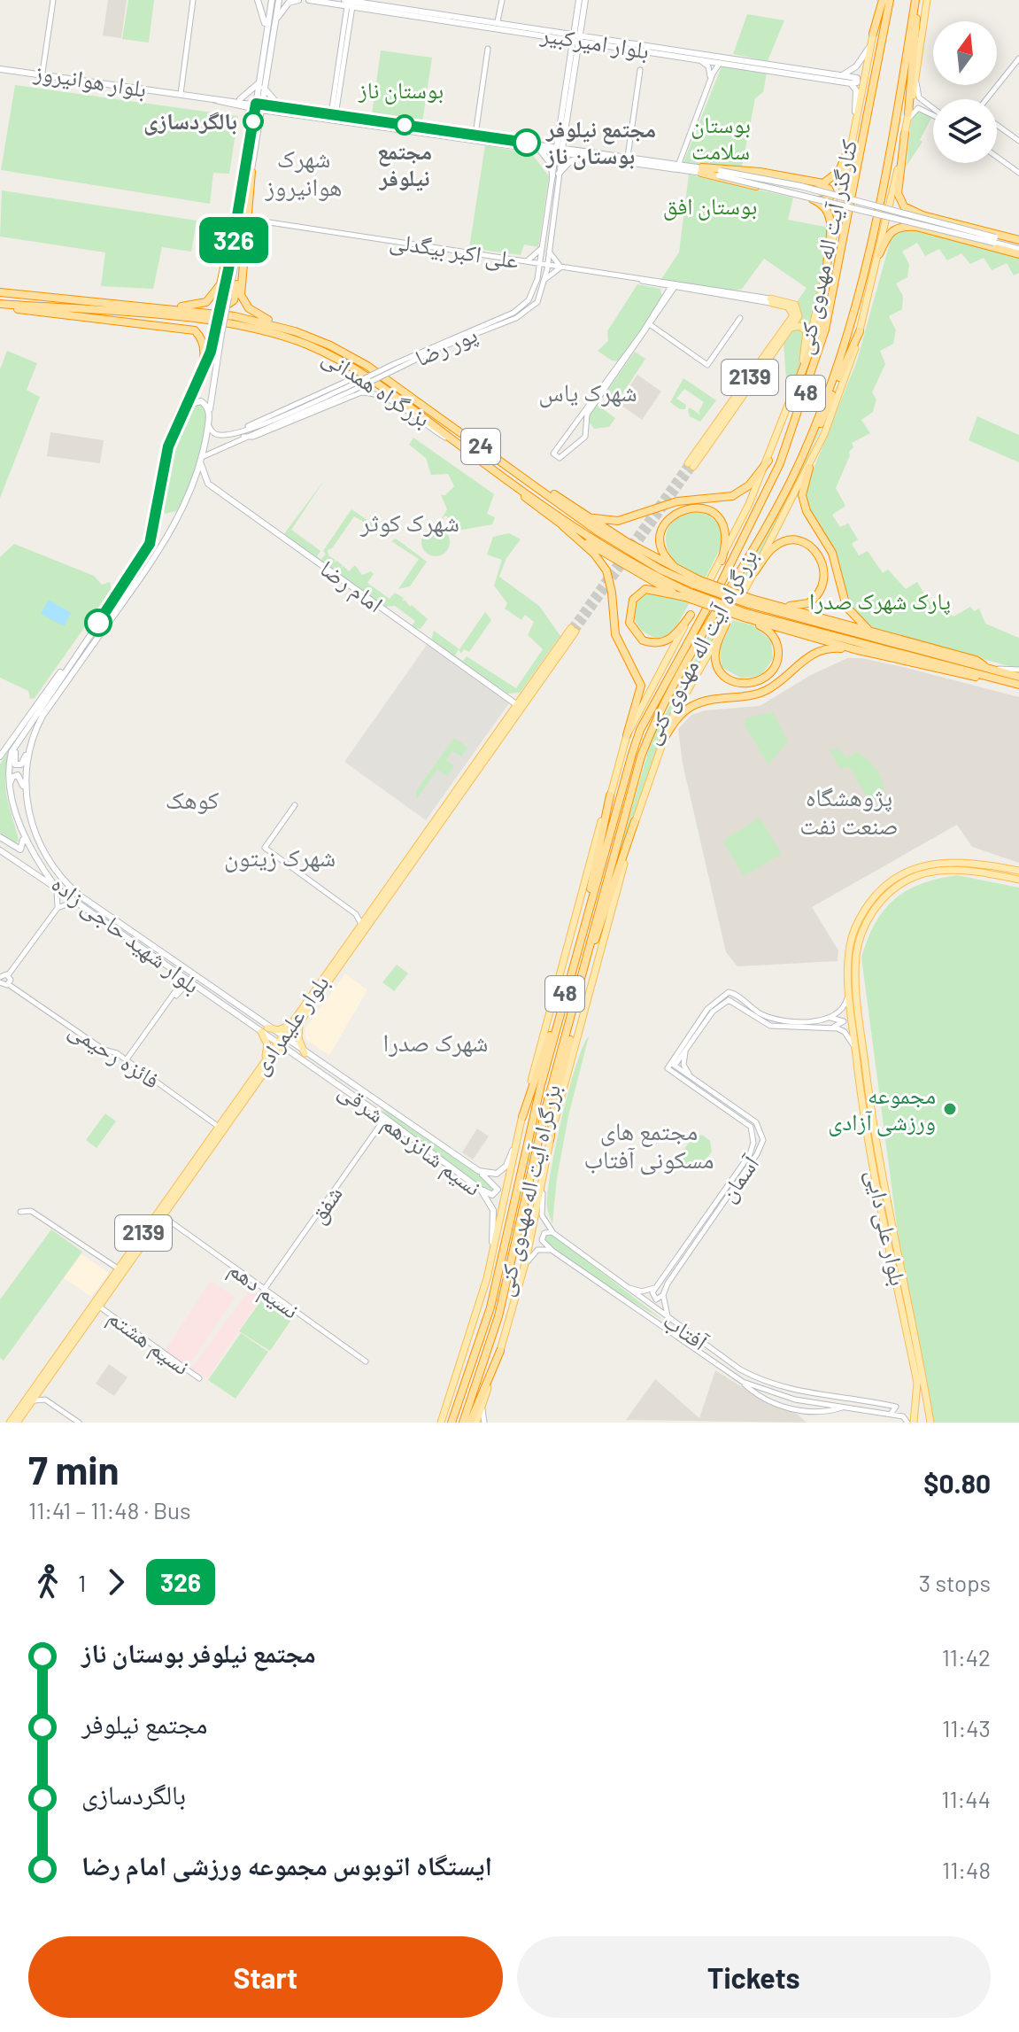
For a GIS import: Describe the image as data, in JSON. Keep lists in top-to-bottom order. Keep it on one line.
{"streets":{"highway":["بزرگراه همدانی","48","24","بزرگراه آیت اله مهدوی کنی"],"main road":["بلوار امیرکبیر","بلوار هوانیروز","کنارگذر آیت اله مهدوی کنی","2139","امام رضا","بلوار شهید حاجی زاده","بلوار علیمرادی","نسیم شانزدهم شرقی","بلوار علی دایی"],"street":["علی اکبر بیگدلی","پور رضا","فائزه رحیمی","آسمان","شفق","نسیم دهم","آفتاب","نسیم هشتم"]},"crossings":[["کنارگذر آیت اله مهدوی کنی","نسیم شانزدهم شرقی"],["علی اکبر بیگدلی","پور رضا"],["علی اکبر بیگدلی","2139"],["پور رضا","امام رضا"],["پور رضا","بلوار شهید حاجی زاده"],["48","بزرگراه آیت اله مهدوی کنی"],["امام رضا","بلوار شهید حاجی زاده"],["امام رضا","بلوار علیمرادی"],["بلوار شهید حاجی زاده","بلوار علیمرادی"],["بلوار شهید حاجی زاده","نسیم شانزدهم شرقی"],["بلوار علیمرادی","فائزه رحیمی"],["بلوار علیمرادی","نسیم شانزدهم شرقی"],["بلوار علیمرادی","نسیم دهم"],["بلوار علیمرادی","نسیم هشتم"],["نسیم شانزدهم شرقی","شفق"],["شفق","نسیم دهم"]],"districts":["شهرک هوانیروز","شهرک یاس","شهرک کوثر","پژوهشگاه صنعت نفت","کوهک","شهرک زیتون","شهرک صدرا","مجتمع های مسکونی آفتاب"],"parks":["بوستان ناز","بوستان سلامت","بوستان افق","پارک شهرک صدرا"],"places":["بالگردسازی","مجتمع نیلوفر","مجتمع نیلوفر بوستان ناز","مجموعه ورزشی آزادی"],"lines":["bus line 326"],"north":"top","page":{"on_map":"326","heading":["7 min","11:41 – 11:48 · Bus","$0.80"],"legs":["1","326","3 stops"],"list":[{"name":"مجتمع نیلوفر بوستان ناز","value":"11:42"},{"name":"مجتمع نیلوفر","value":"11:43"},{"name":"بالگردسازی","value":"11:44"},{"name":"ایستگاه اتوبوس مجموعه ورزشی امام رضا","value":"11:48"}],"buttons":["Start","Tickets"]}}
